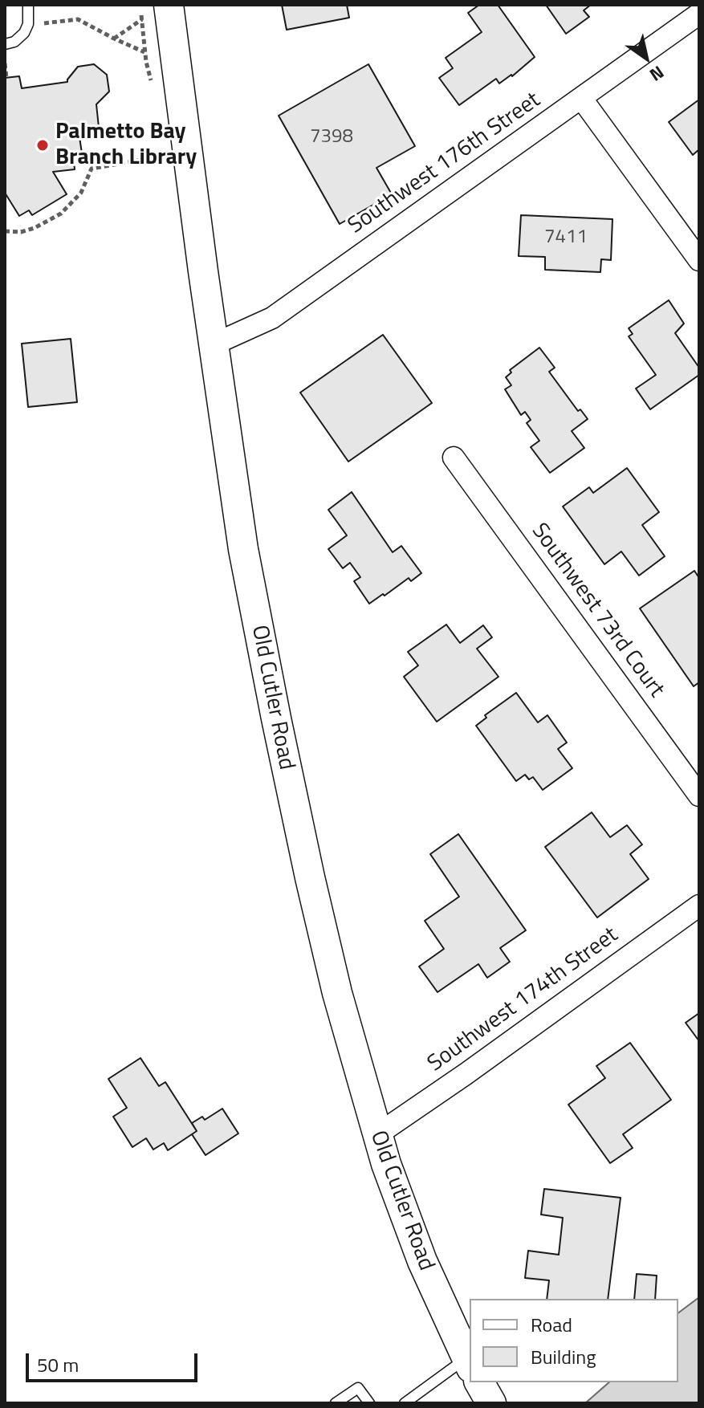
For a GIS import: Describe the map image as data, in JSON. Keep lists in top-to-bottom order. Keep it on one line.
{"streets":{"main road":["Old Cutler Road"],"street":["Southwest 176th Street","Southwest 73rd Court","Southwest 174th Street"]},"crossings":[["Southwest 176th Street","Old Cutler Road"],["Old Cutler Road","Southwest 174th Street"]],"places":["Palmetto Bay Branch Library"],"house_numbers":["7398","7411"],"legend":["Road","Building"],"scale_bar":"50 m","north":"bottom right"}
